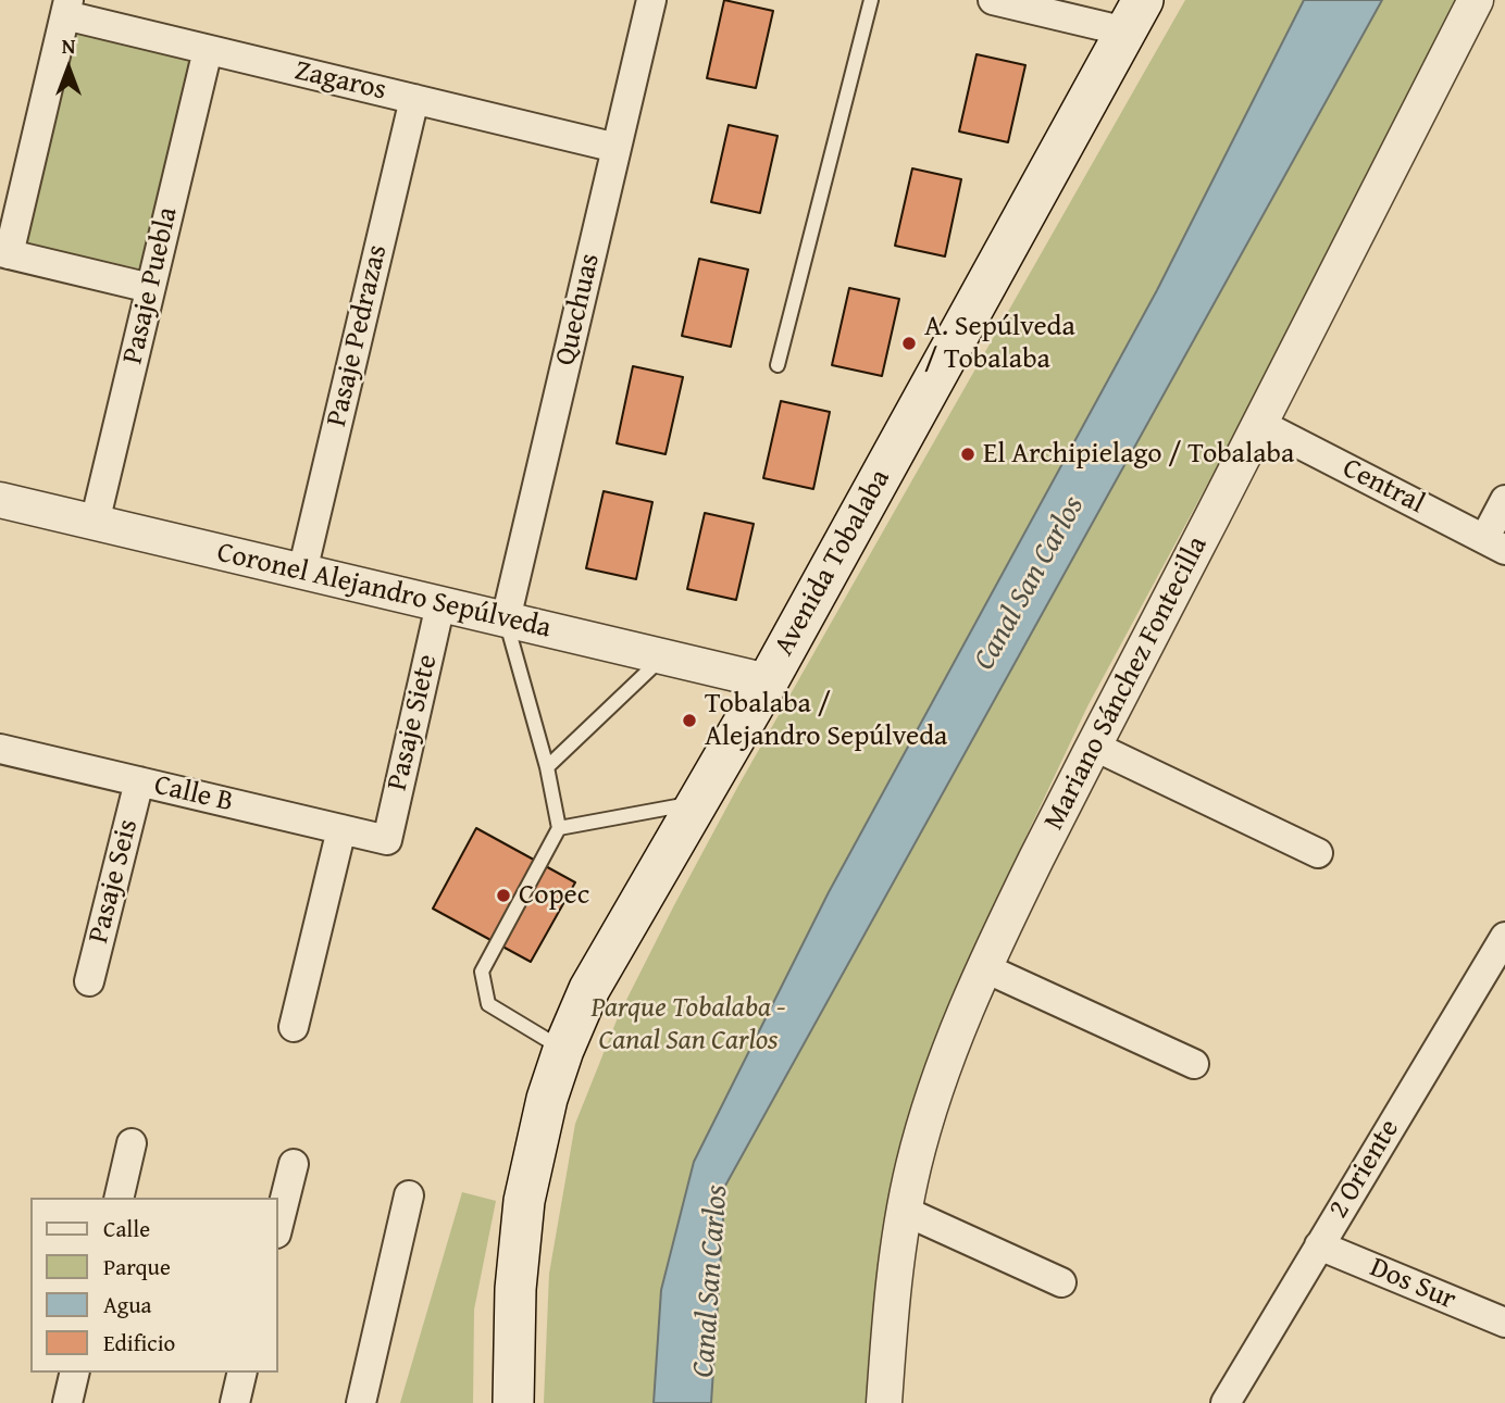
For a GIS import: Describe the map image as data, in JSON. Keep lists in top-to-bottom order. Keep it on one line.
{"streets":{"main road":["Avenida Tobalaba"],"street":["Zagaros","Pasaje Puebla","Quechuas","Pasaje Pedrazas","Central","Coronel Alejandro Sepúlveda","Mariano Sánchez Fontecilla","Pasaje Siete","Calle B","Pasaje Seis","2 Oriente","Dos Sur"]},"crossings":[["Zagaros","Pasaje Puebla"],["Zagaros","Quechuas"],["Zagaros","Pasaje Pedrazas"],["Pasaje Puebla","Coronel Alejandro Sepúlveda"],["Quechuas","Coronel Alejandro Sepúlveda"],["Pasaje Pedrazas","Coronel Alejandro Sepúlveda"],["Central","Mariano Sánchez Fontecilla"],["Avenida Tobalaba","Coronel Alejandro Sepúlveda"],["Coronel Alejandro Sepúlveda","Pasaje Siete"],["Pasaje Siete","Calle B"],["Calle B","Pasaje Seis"],["2 Oriente","Dos Sur"]],"water":["Canal San Carlos"],"parks":["Parque Tobalaba - Canal San Carlos"],"places":["A. Sepúlveda / Tobalaba","El Archipielago / Tobalaba","Tobalaba / Alejandro Sepúlveda","Copec"],"legend":["Calle","Parque","Agua","Edificio"],"north":"top"}
